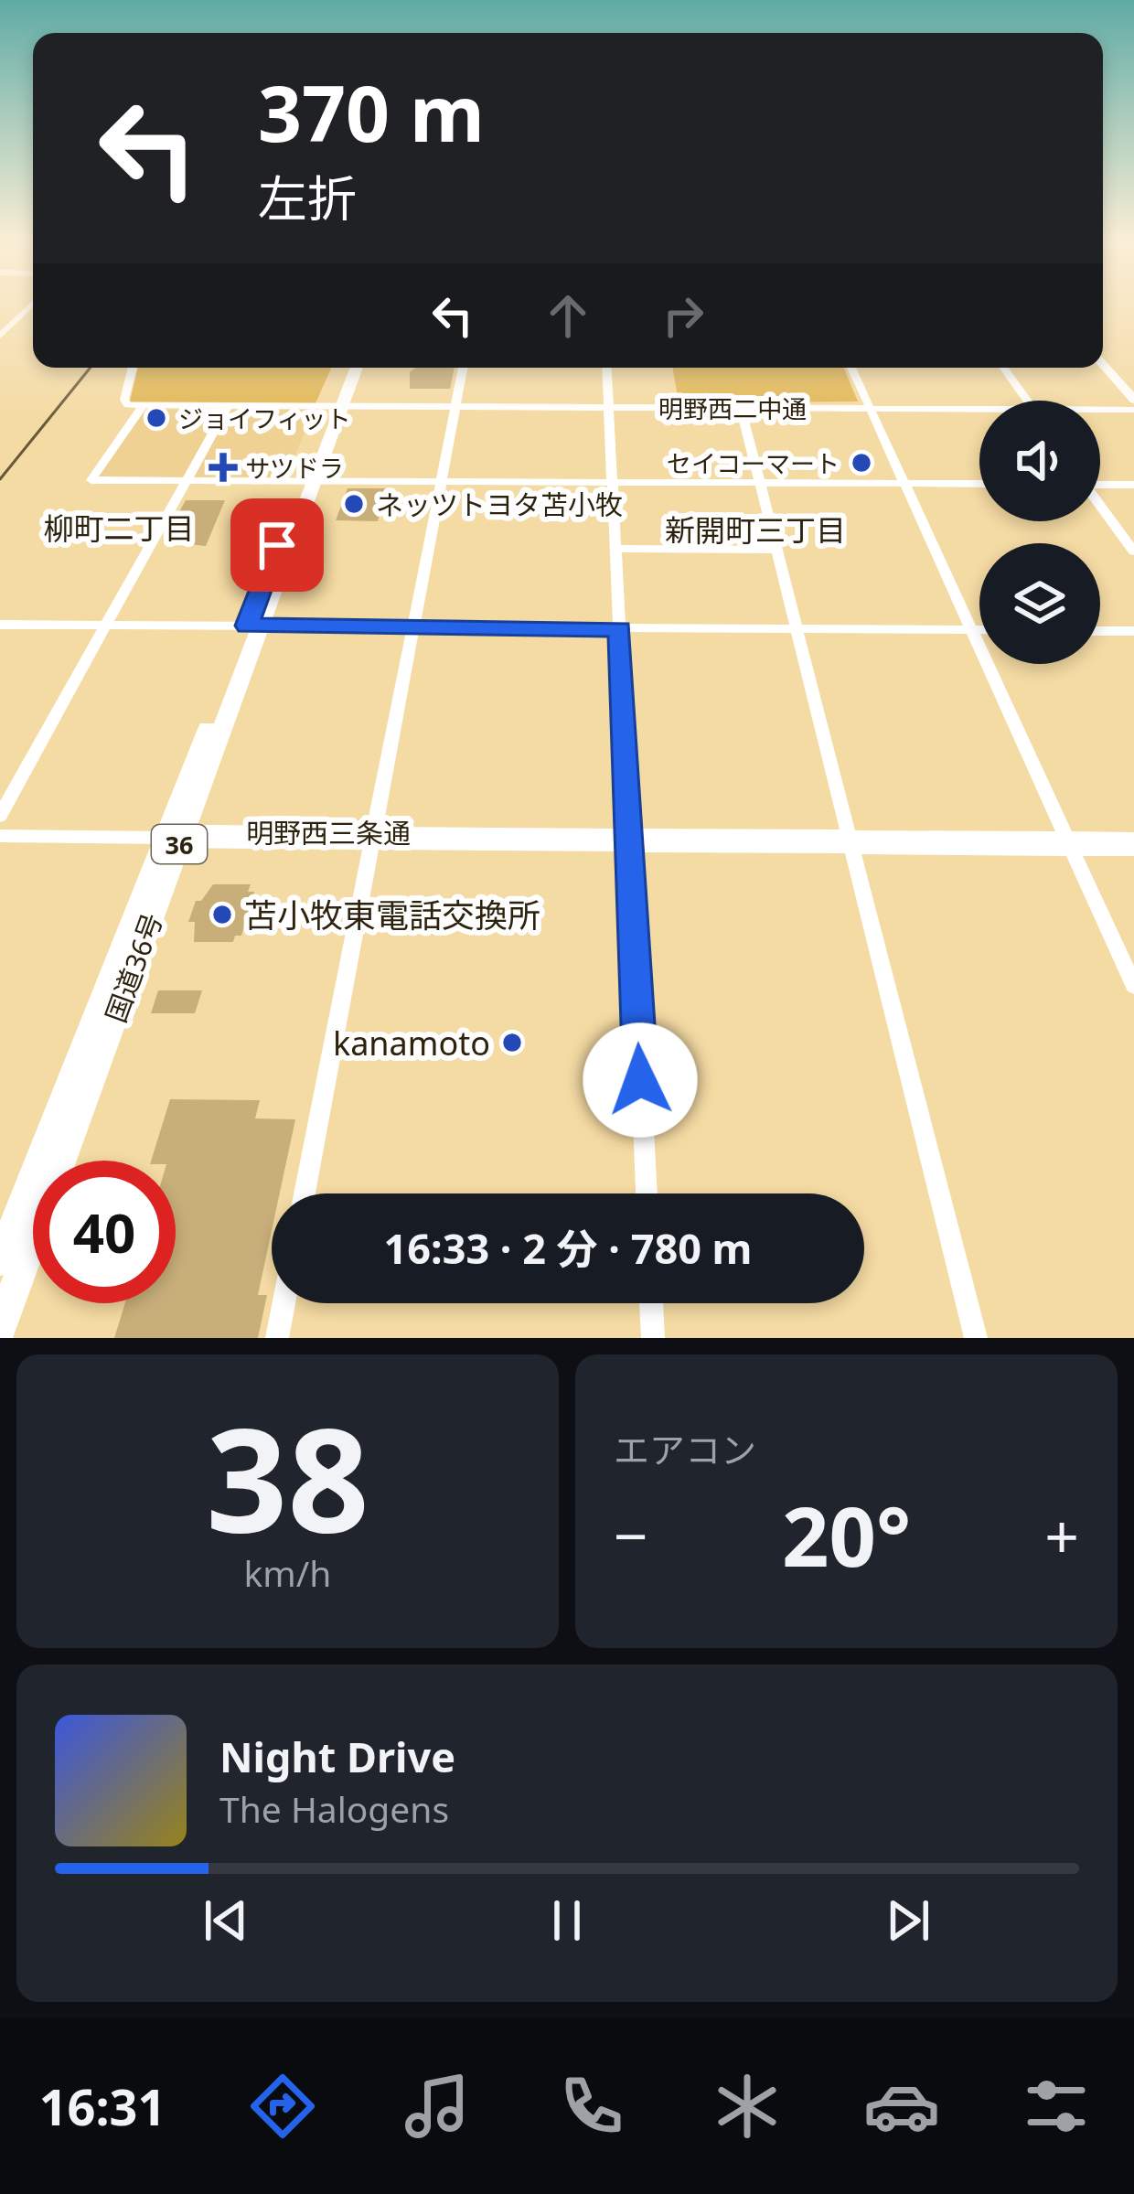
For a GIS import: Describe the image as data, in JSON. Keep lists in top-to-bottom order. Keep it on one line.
{"streets":{"highway":["36","国道36号"],"street":["明野西二中通","明野西三条通"]},"crossings":[["明野西二中通","国道36号"],["明野西三条通","国道36号"]],"districts":["柳町二丁目","新開町三丁目"],"places":{"other":["ジョイフィット","セイコーマート","ネッツトヨタ苫小牧","苫小牧東電話交換所","kanamoto"],"health":["サツドラ"]},"page":{"turn":["370 m","左折"],"limit":"40","trip":"16:33 · 2 分 · 780 m","tile":[["38","km/h"],"エアコン"],"heat":["−","20°","+"],"song":["Night Drive","The Halogens"],"tabs":"16:31"}}
